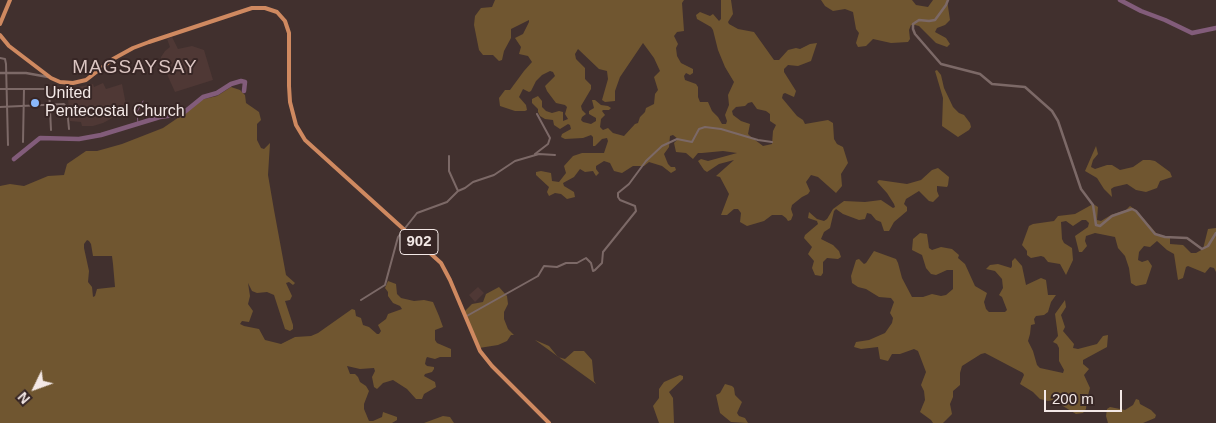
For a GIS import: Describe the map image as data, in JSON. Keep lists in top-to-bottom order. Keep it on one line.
{"streets":{"highway":["902"]},"districts":["MAGSAYSAY"],"places":["United Pentecostal Church"],"scale_bar":"200 m","north":"bottom left"}
